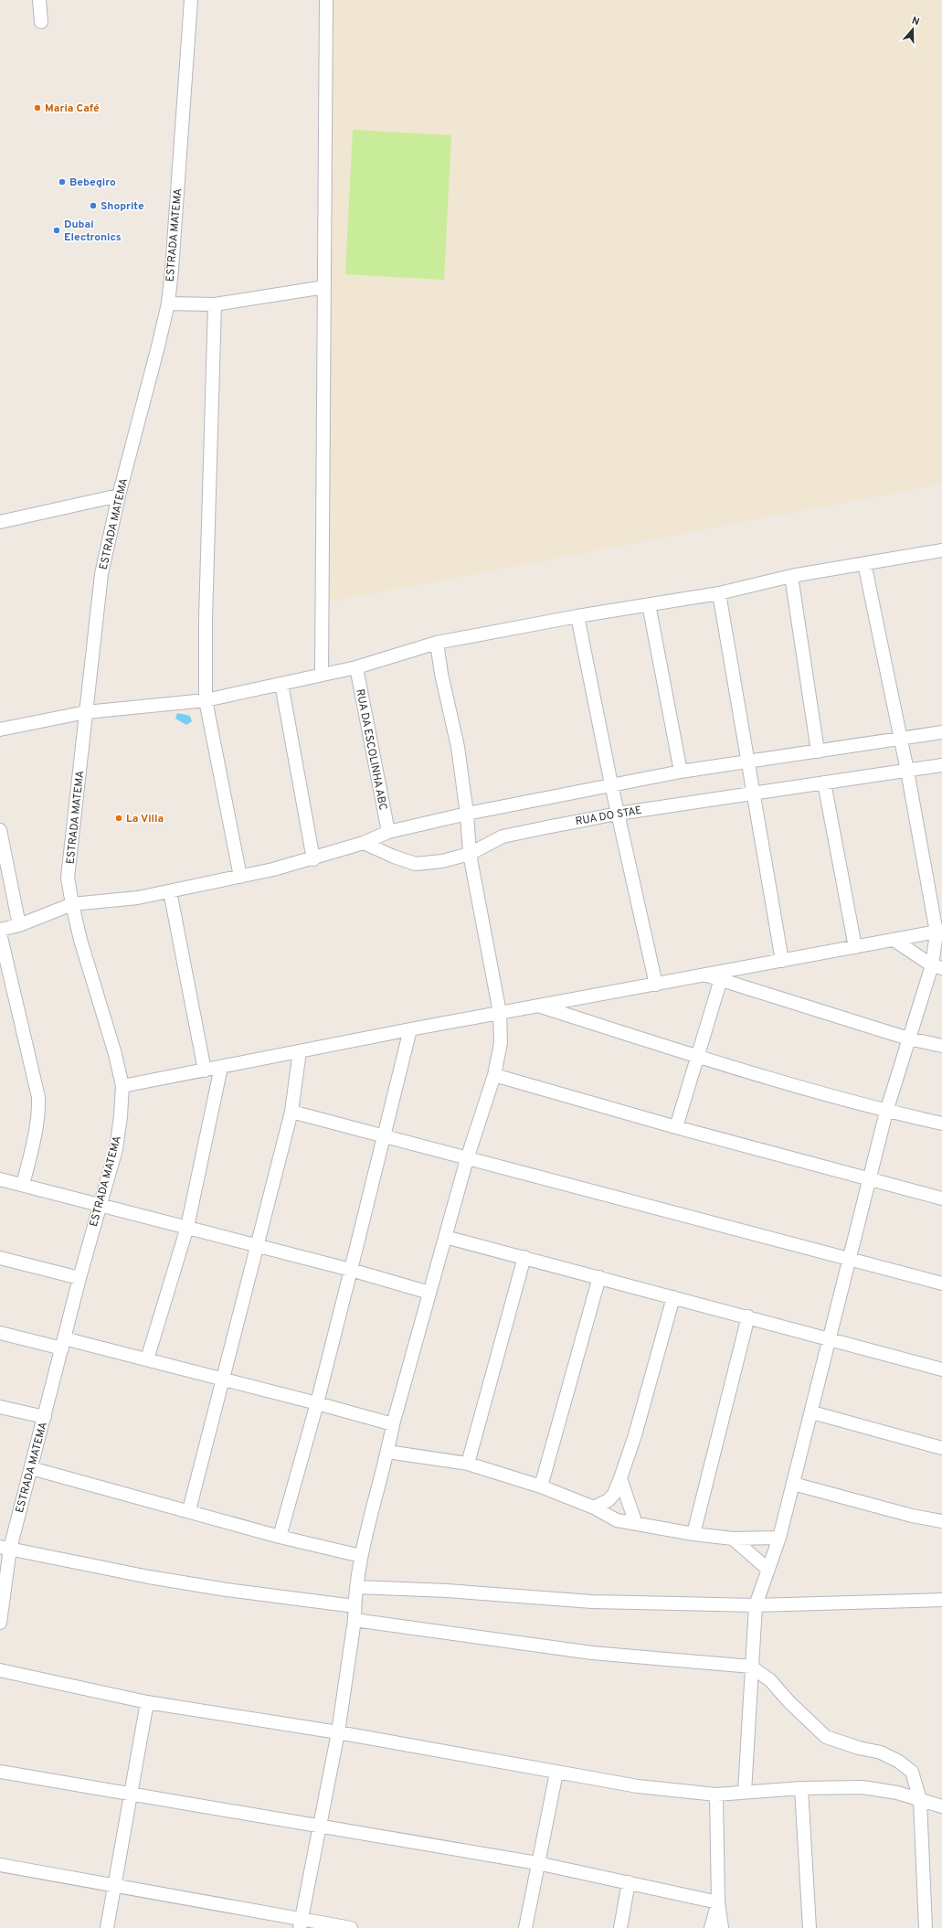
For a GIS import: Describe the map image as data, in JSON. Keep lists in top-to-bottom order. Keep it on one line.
{"streets":{"street":["ESTRADA MATEMA","RUA DA ESCOLINHA ABC","RUA DO STAE"]},"places":["Maria Café","Bebegiro","Shoprite","Dubai Electronics","La Villa"],"north":"top"}
